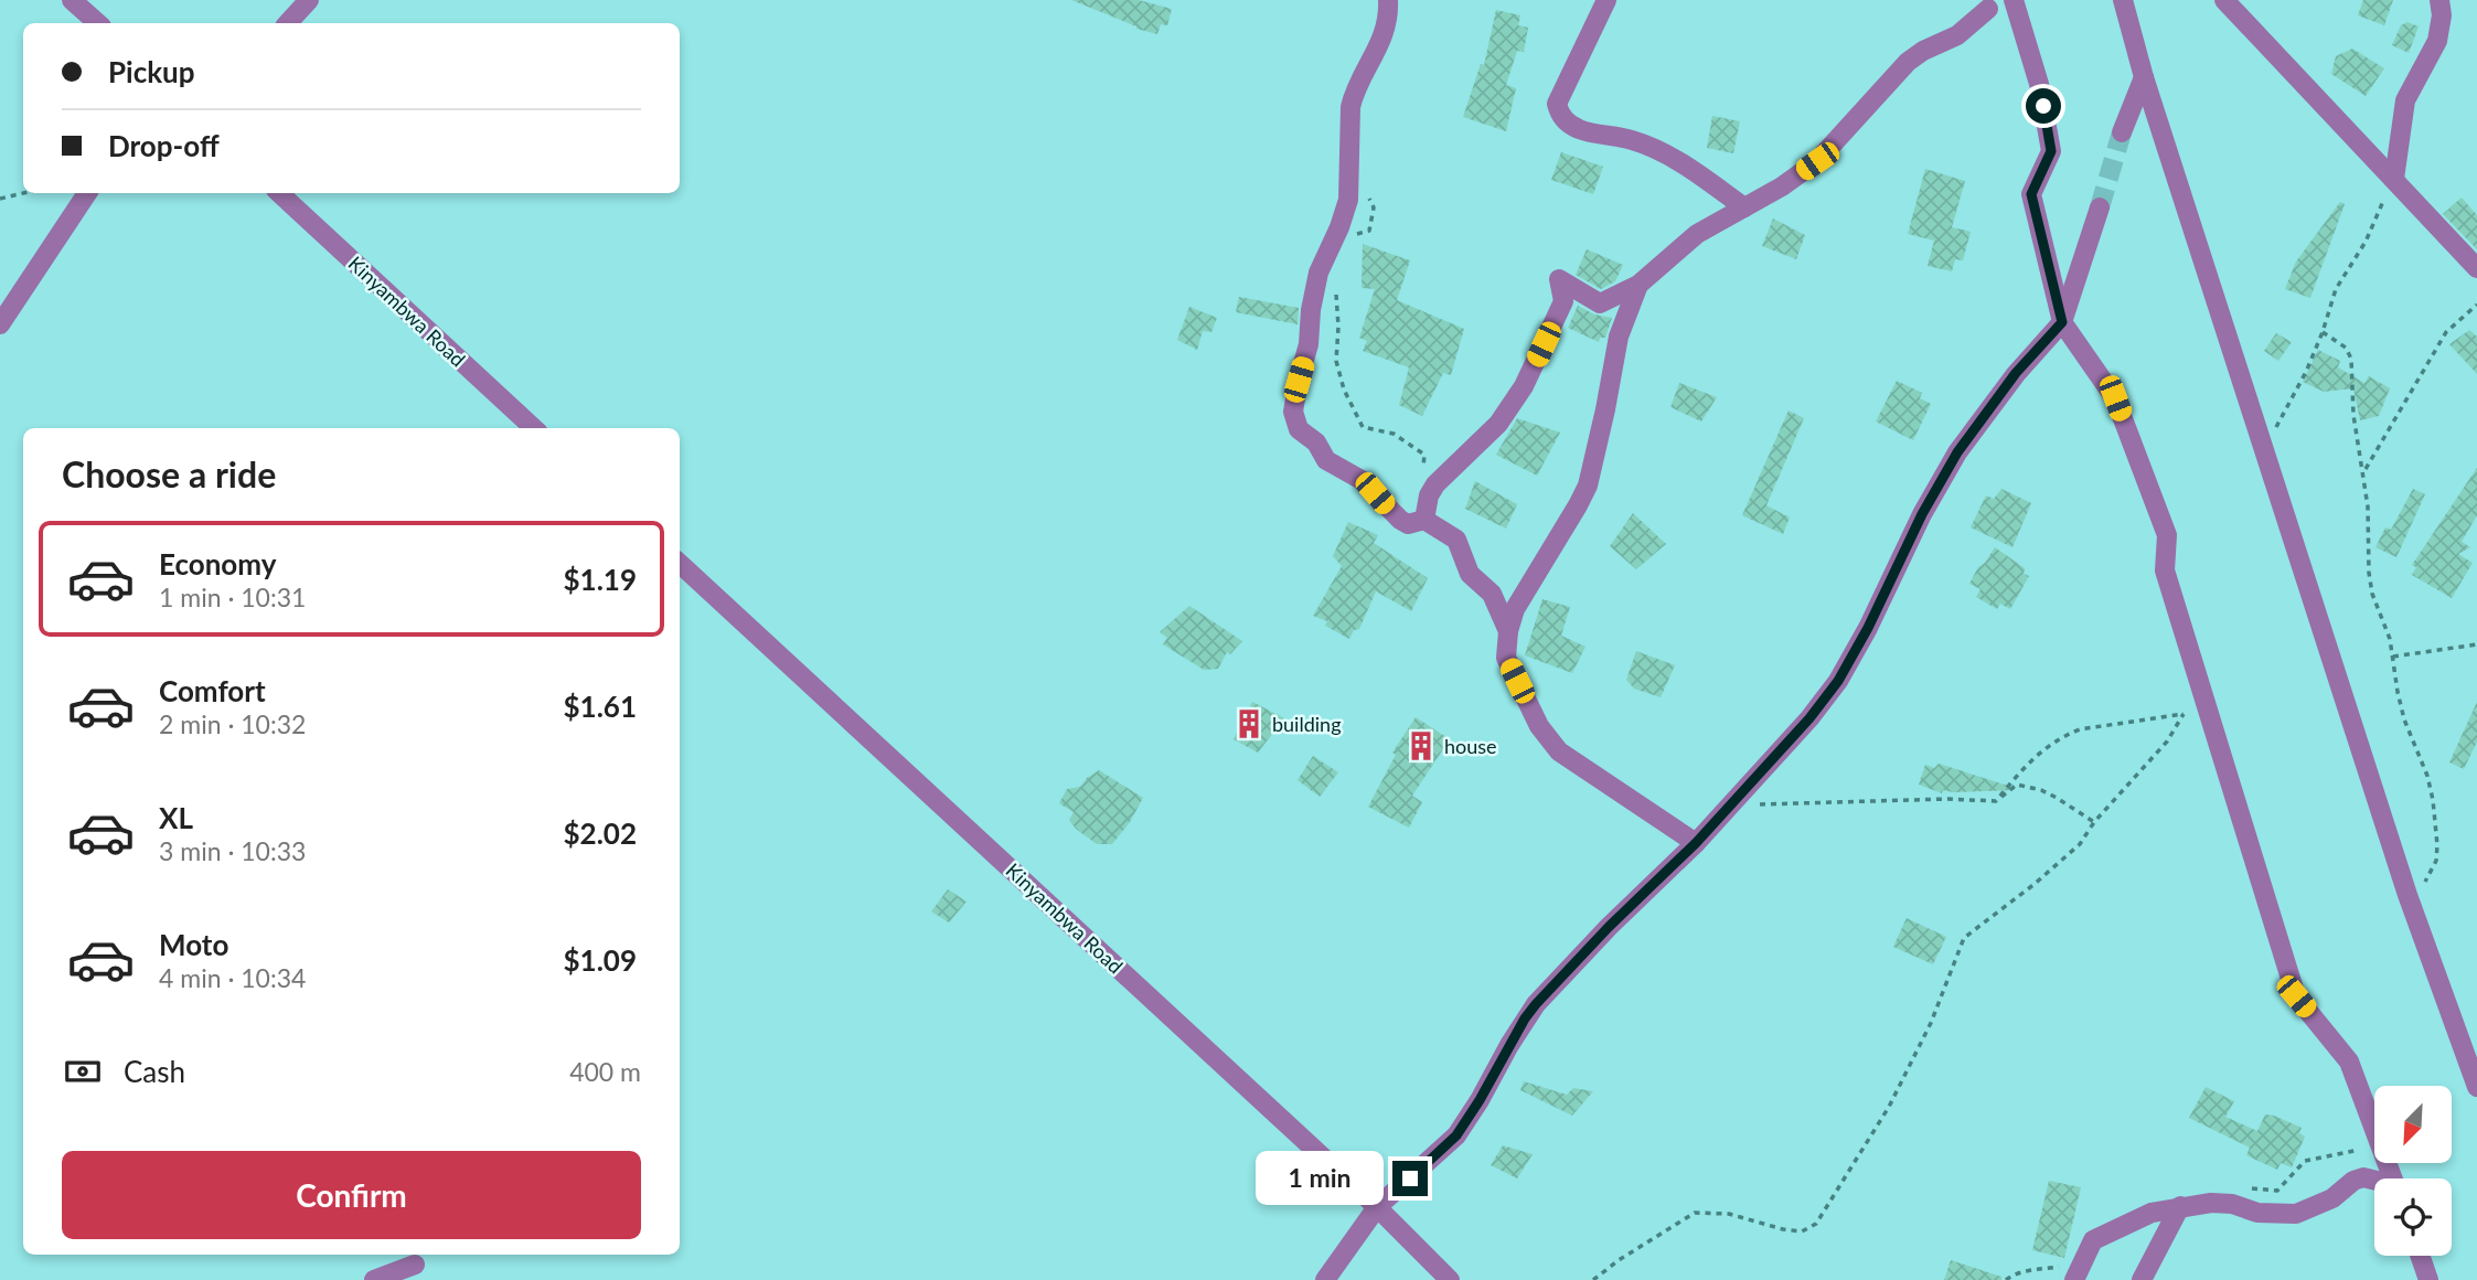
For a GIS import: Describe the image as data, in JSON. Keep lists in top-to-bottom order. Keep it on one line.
{"streets":{"street":["Kinyambwa Road"]},"places":{"building":["building","house"]},"north":"bottom left","page":{"banner":["Pickup","Drop-off"],"heading":"Choose a ride","list":[{"name":"Economy","note":"1 min · 10:31","value":"$1.19"},{"name":"Comfort","note":"2 min · 10:32","value":"$1.61"},{"name":"XL","note":"3 min · 10:33","value":"$2.02"},{"name":"Moto","note":"4 min · 10:34","value":"$1.09"}],"pay":["Cash","400 m"],"buttons":"Confirm","bubble":"1 min"}}
